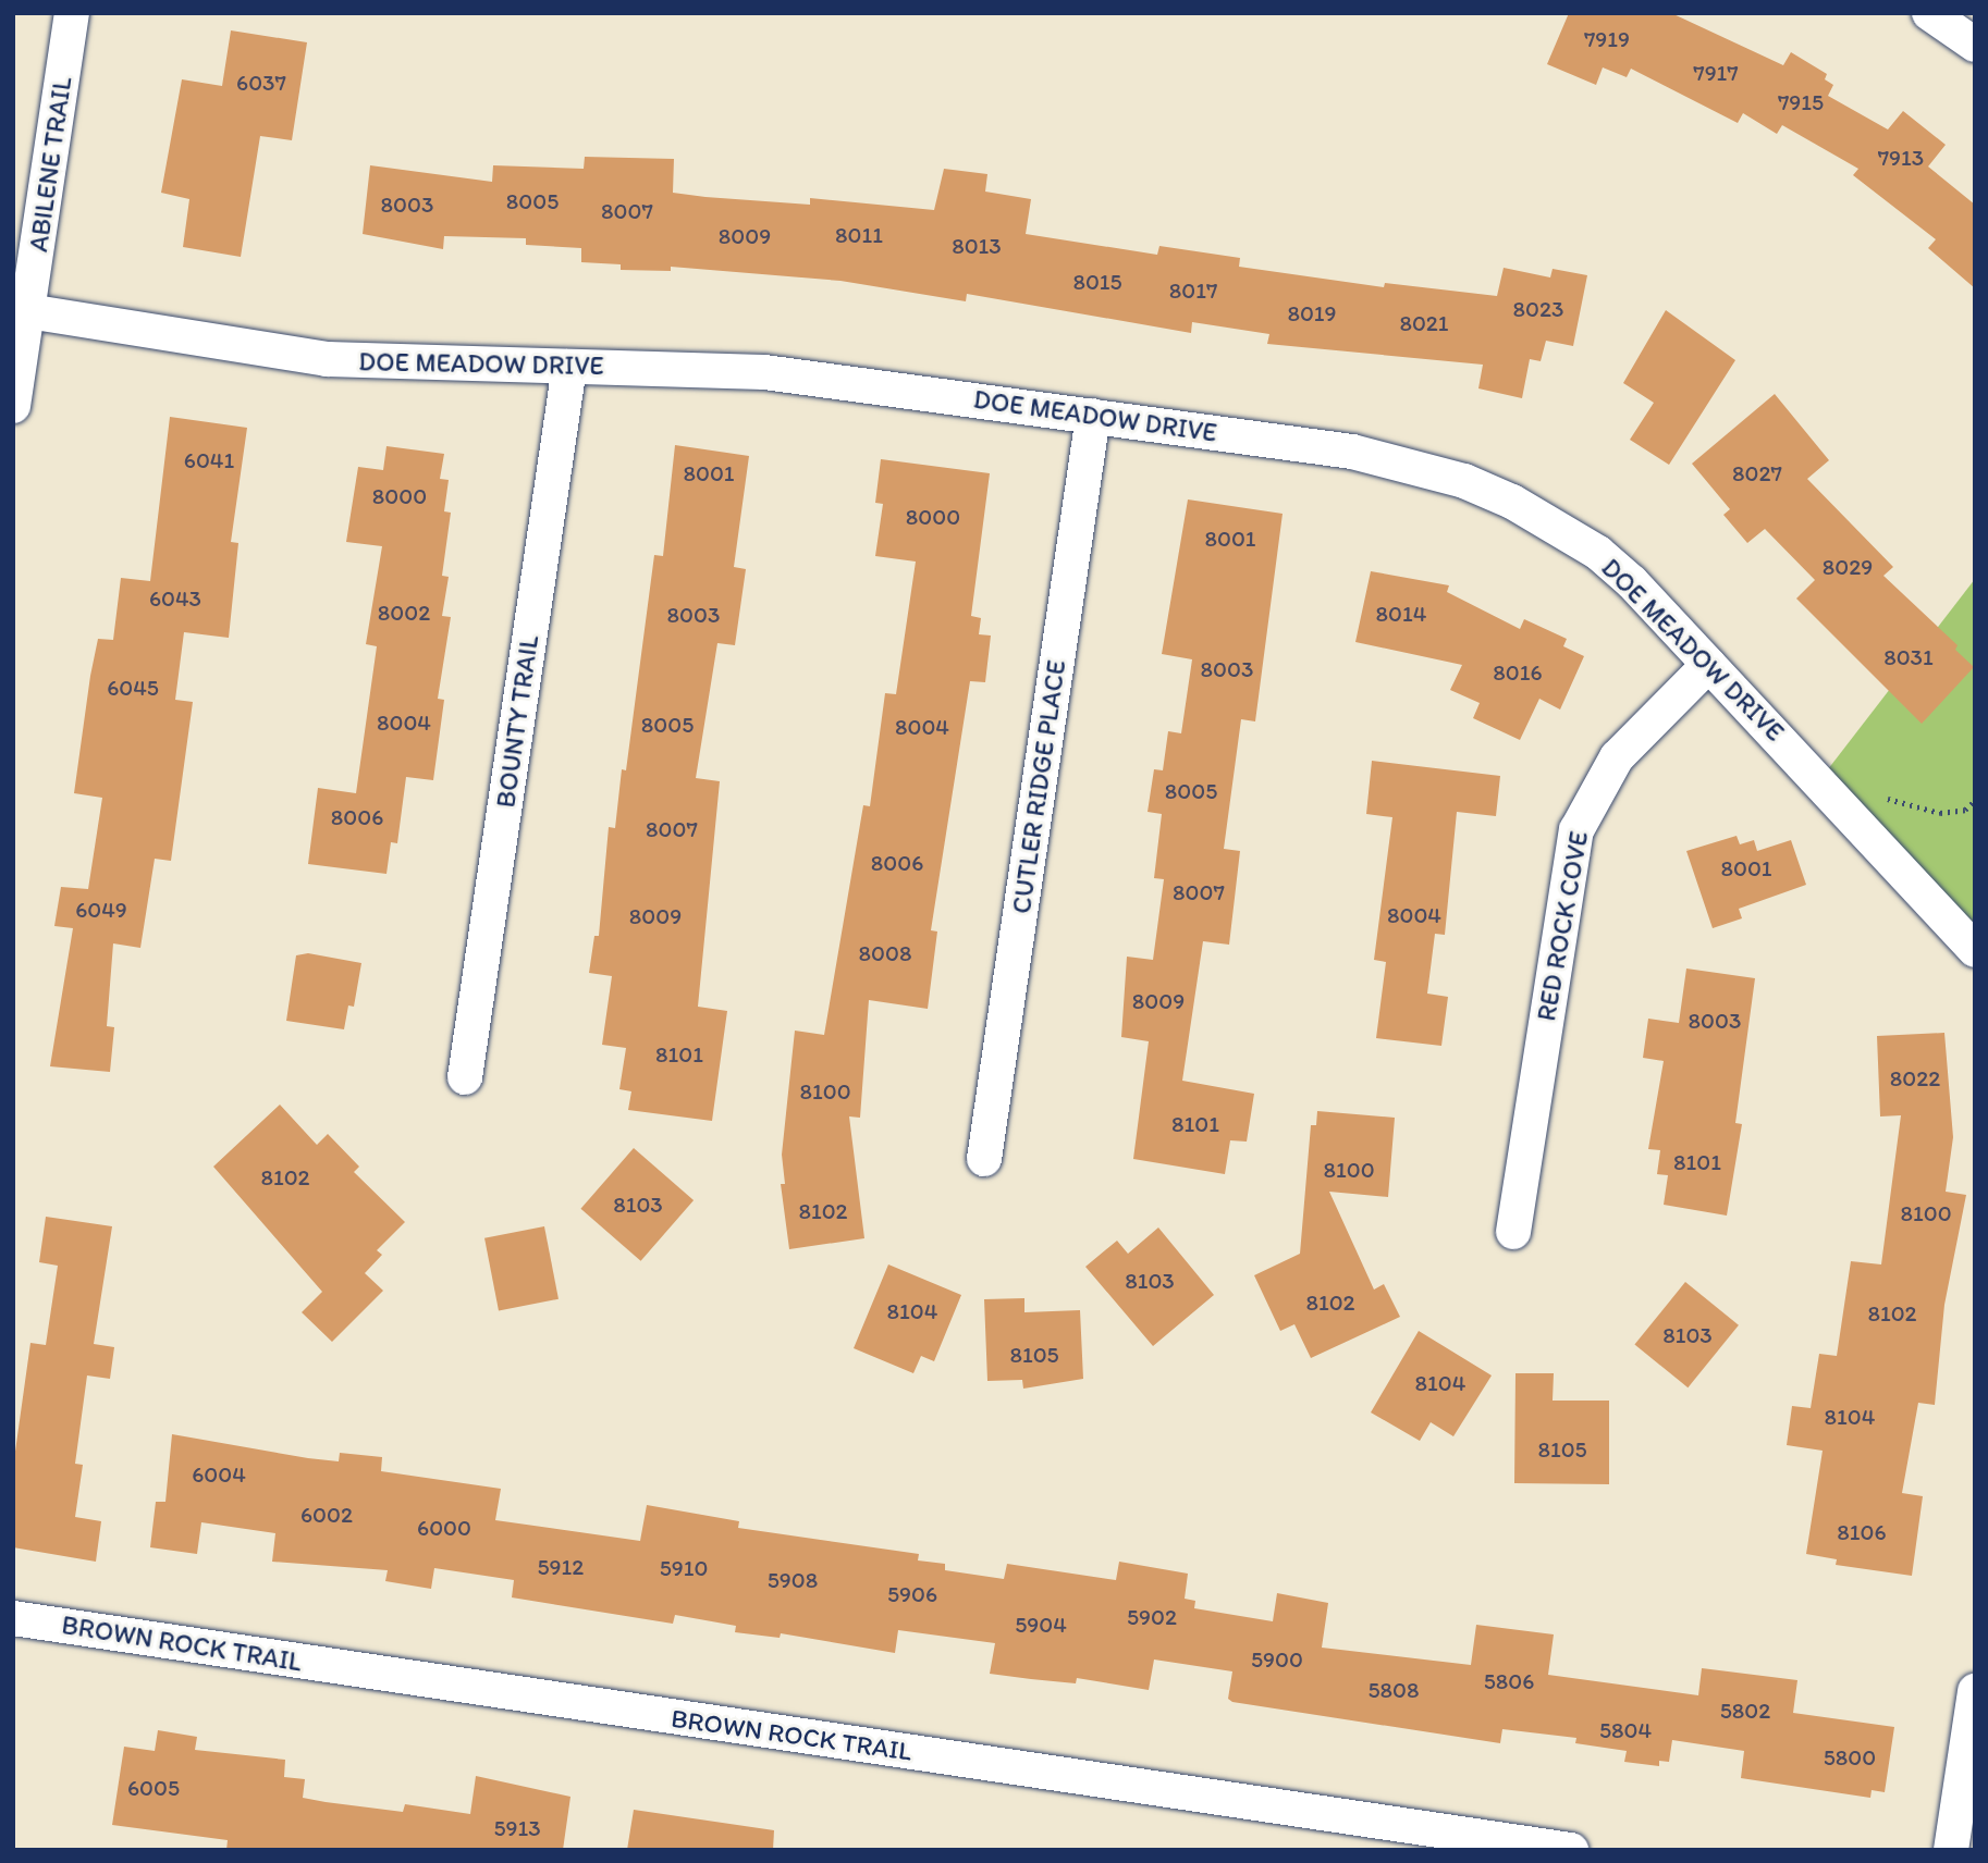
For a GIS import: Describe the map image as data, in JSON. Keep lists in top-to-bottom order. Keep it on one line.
{"streets":{"street":["ABILENE TRAIL","DOE MEADOW DRIVE","BOUNTY TRAIL","CUTLER RIDGE PLACE","RED ROCK COVE","BROWN ROCK TRAIL"]},"crossings":[["ABILENE TRAIL","DOE MEADOW DRIVE"],["DOE MEADOW DRIVE","BOUNTY TRAIL"],["DOE MEADOW DRIVE","CUTLER RIDGE PLACE"],["DOE MEADOW DRIVE","RED ROCK COVE"]],"house_numbers":["7919","7917","6037","7915","7913","8005","8003","8007","8011","8009","8013","8015","8017","8023","8019","8021","6041","8001","8027","8000","8000","8001","8029","6043","8002","8014","8003","8031","8003","8016","6045","8004","8005","8004","8005","8006","8007","8006","8001","8007","6049","8004","8009","8008","8009","8003","8101","8022","8100","8101","8101","8100","8102","8103","8102","8100","8103","8102","8104","8102","8103","8105","8104","8104","8105","6004","6002","6000","8106","5912","5910","5908","5906","5902","5904","5900","5806","5808","5802","5804","5800","6005","5913"]}
